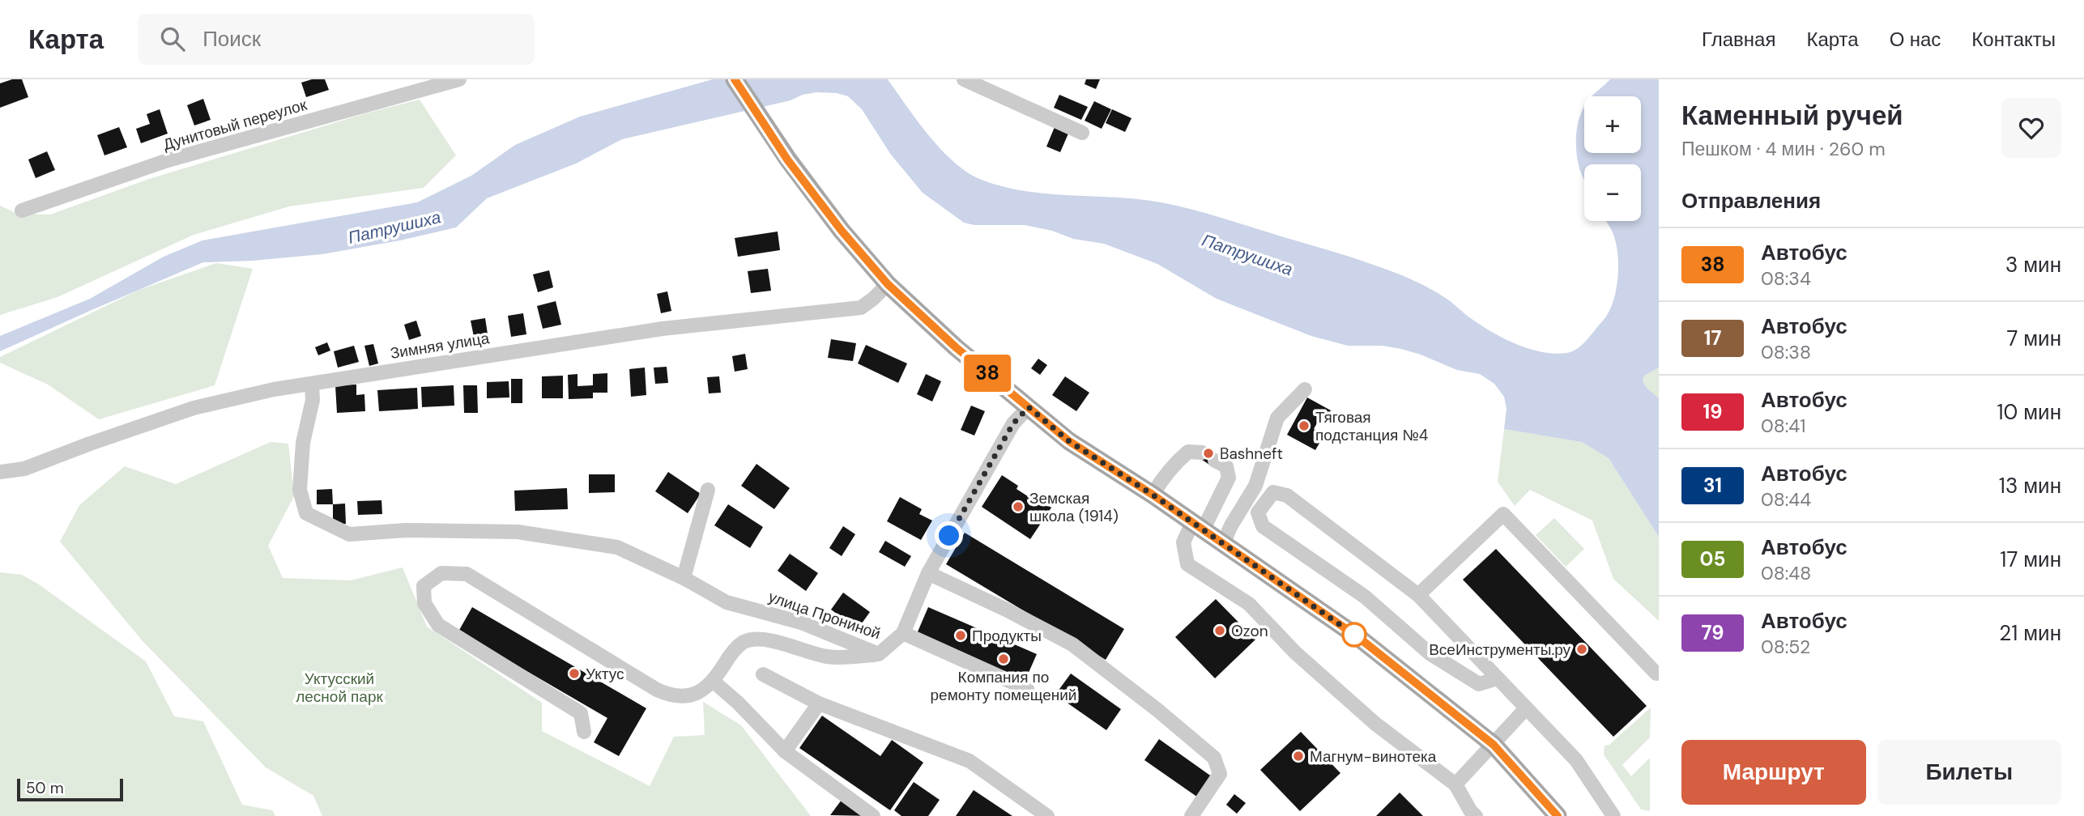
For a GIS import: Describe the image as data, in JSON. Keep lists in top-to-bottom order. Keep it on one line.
{"streets":{"street":["Дунитовый переулок","Зимняя улица","улица Прониной"]},"crossings":[["Зимняя улица","улица Прониной"]],"water":["Патрушиха"],"parks":["Уктусский лесной парк"],"places":["Тяговая подстанция №4","Bashneft","Земская школа (1914)","Ozon","Продукты","ВсеИнструменты.ру","Компания по ремонту помещений","Уктус","Магнум-винотека"],"lines":["bus line 38"],"scale_bar":"50 m","page":{"header":"Карта","search":"Поиск","nav":["Главная","Карта","О нас","Контакты"],"on_map":"38","heading":[["Каменный ручей","Пешком · 4 мин · 260 m"],"Отправления"],"map_buttons":["+","−"],"list":[{"mark":"38","name":"Автобус","note":"08:34","value":"3 мин"},{"mark":"17","name":"Автобус","note":"08:38","value":"7 мин"},{"mark":"19","name":"Автобус","note":"08:41","value":"10 мин"},{"mark":"31","name":"Автобус","note":"08:44","value":"13 мин"},{"mark":"05","name":"Автобус","note":"08:48","value":"17 мин"},{"mark":"79","name":"Автобус","note":"08:52","value":"21 мин"}],"buttons":["Маршрут","Билеты"],"scale":"50 m"}}
